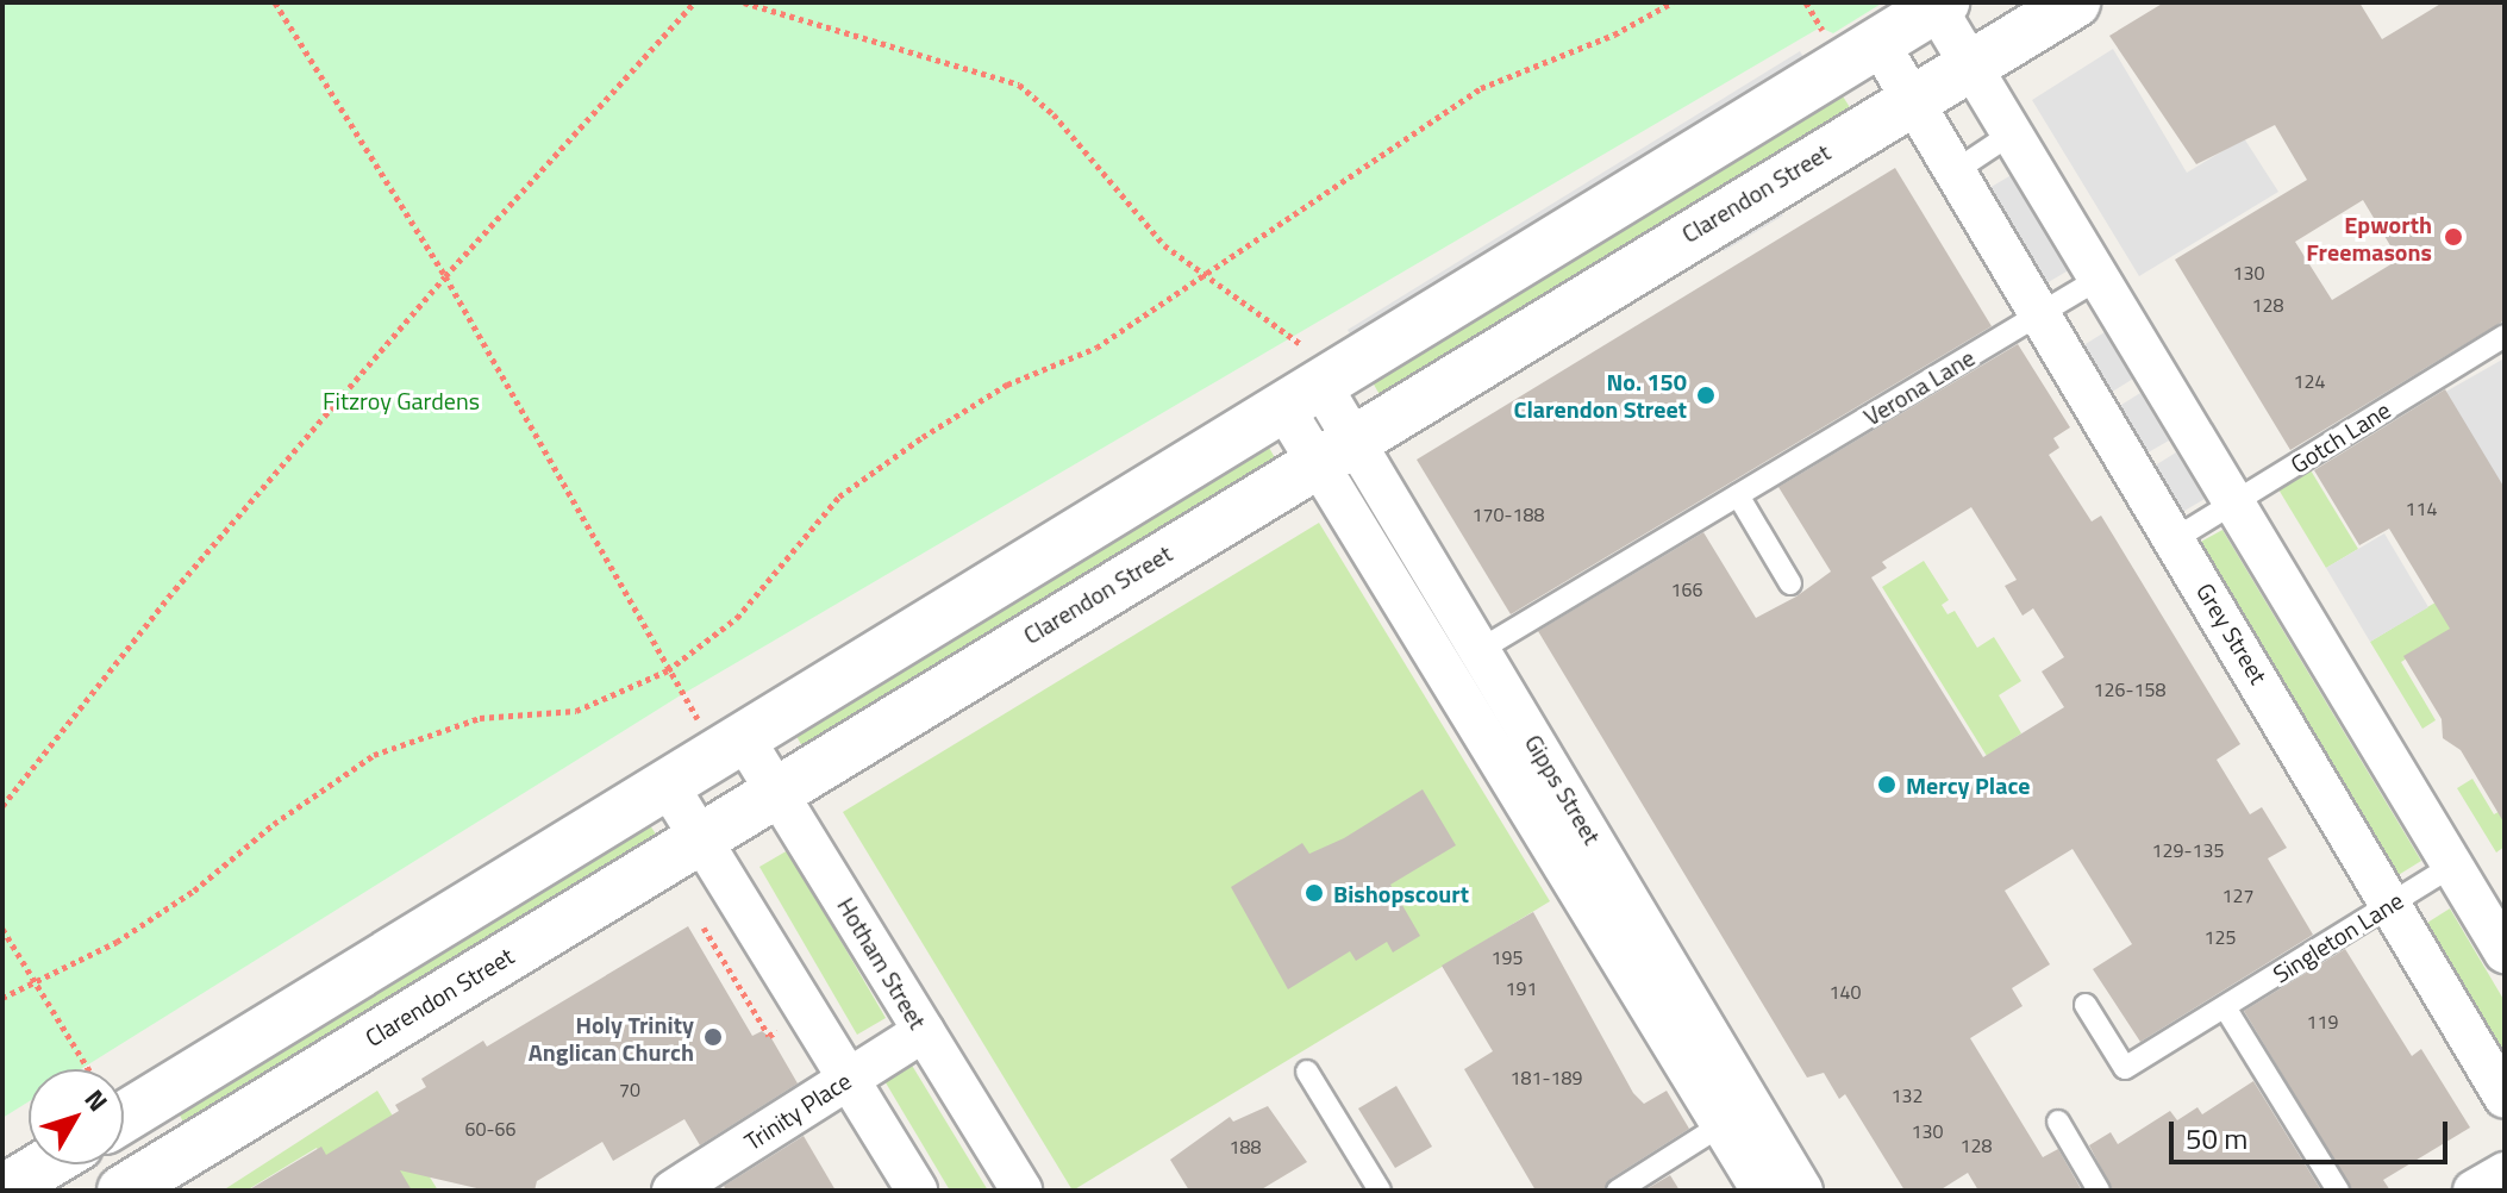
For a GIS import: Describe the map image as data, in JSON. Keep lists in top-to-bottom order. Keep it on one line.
{"streets":{"street":["Clarendon Street","Grey Street","Gipps Street","Hotham Street","Trinity Place"],"lane":["Verona Lane","Gotch Lane","Singleton Lane"]},"crossings":[["Clarendon Street","Grey Street"],["Clarendon Street","Gipps Street"],["Clarendon Street","Hotham Street"],["Verona Lane","Grey Street"],["Verona Lane","Gipps Street"],["Gotch Lane","Grey Street"],["Grey Street","Singleton Lane"],["Hotham Street","Trinity Place"]],"parks":["Fitzroy Gardens"],"places":["Epworth Freemasons","No. 150 Clarendon Street","Mercy Place","Bishopscourt","Holy Trinity Anglican Church"],"house_numbers":["130","128","124","114","170-188","166","126-158","129-135","127","125","195","191","140","119","181-189","70","132","60-66","130","128","188"],"scale_bar":"50 m","north":"top right"}
